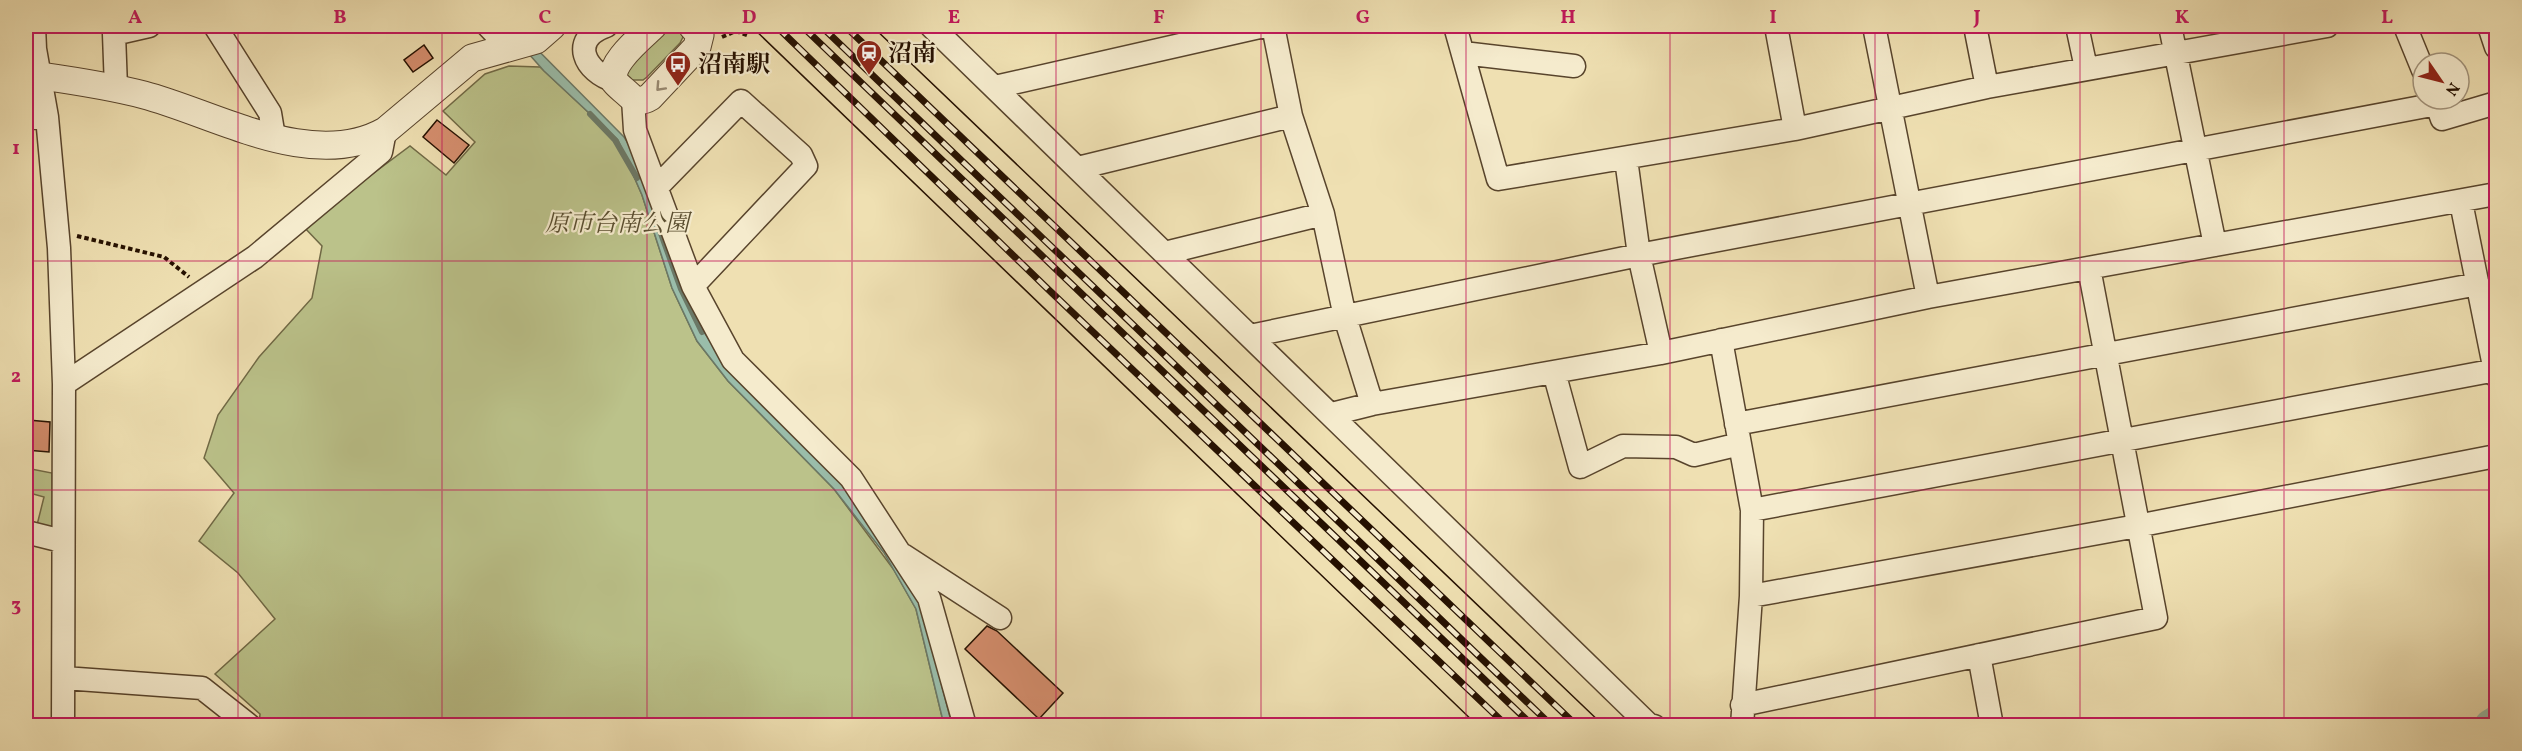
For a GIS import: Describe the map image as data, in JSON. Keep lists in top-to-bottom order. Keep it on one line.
{"parks":["原市台南公園"],"places":{"station":["沼南"],"bus stop":["沼南駅"]},"north":"bottom right","grid":{"columns":["A","B","C","D","E","F","G","H","I","J","K","L"],"rows":["1","2","3"]}}
